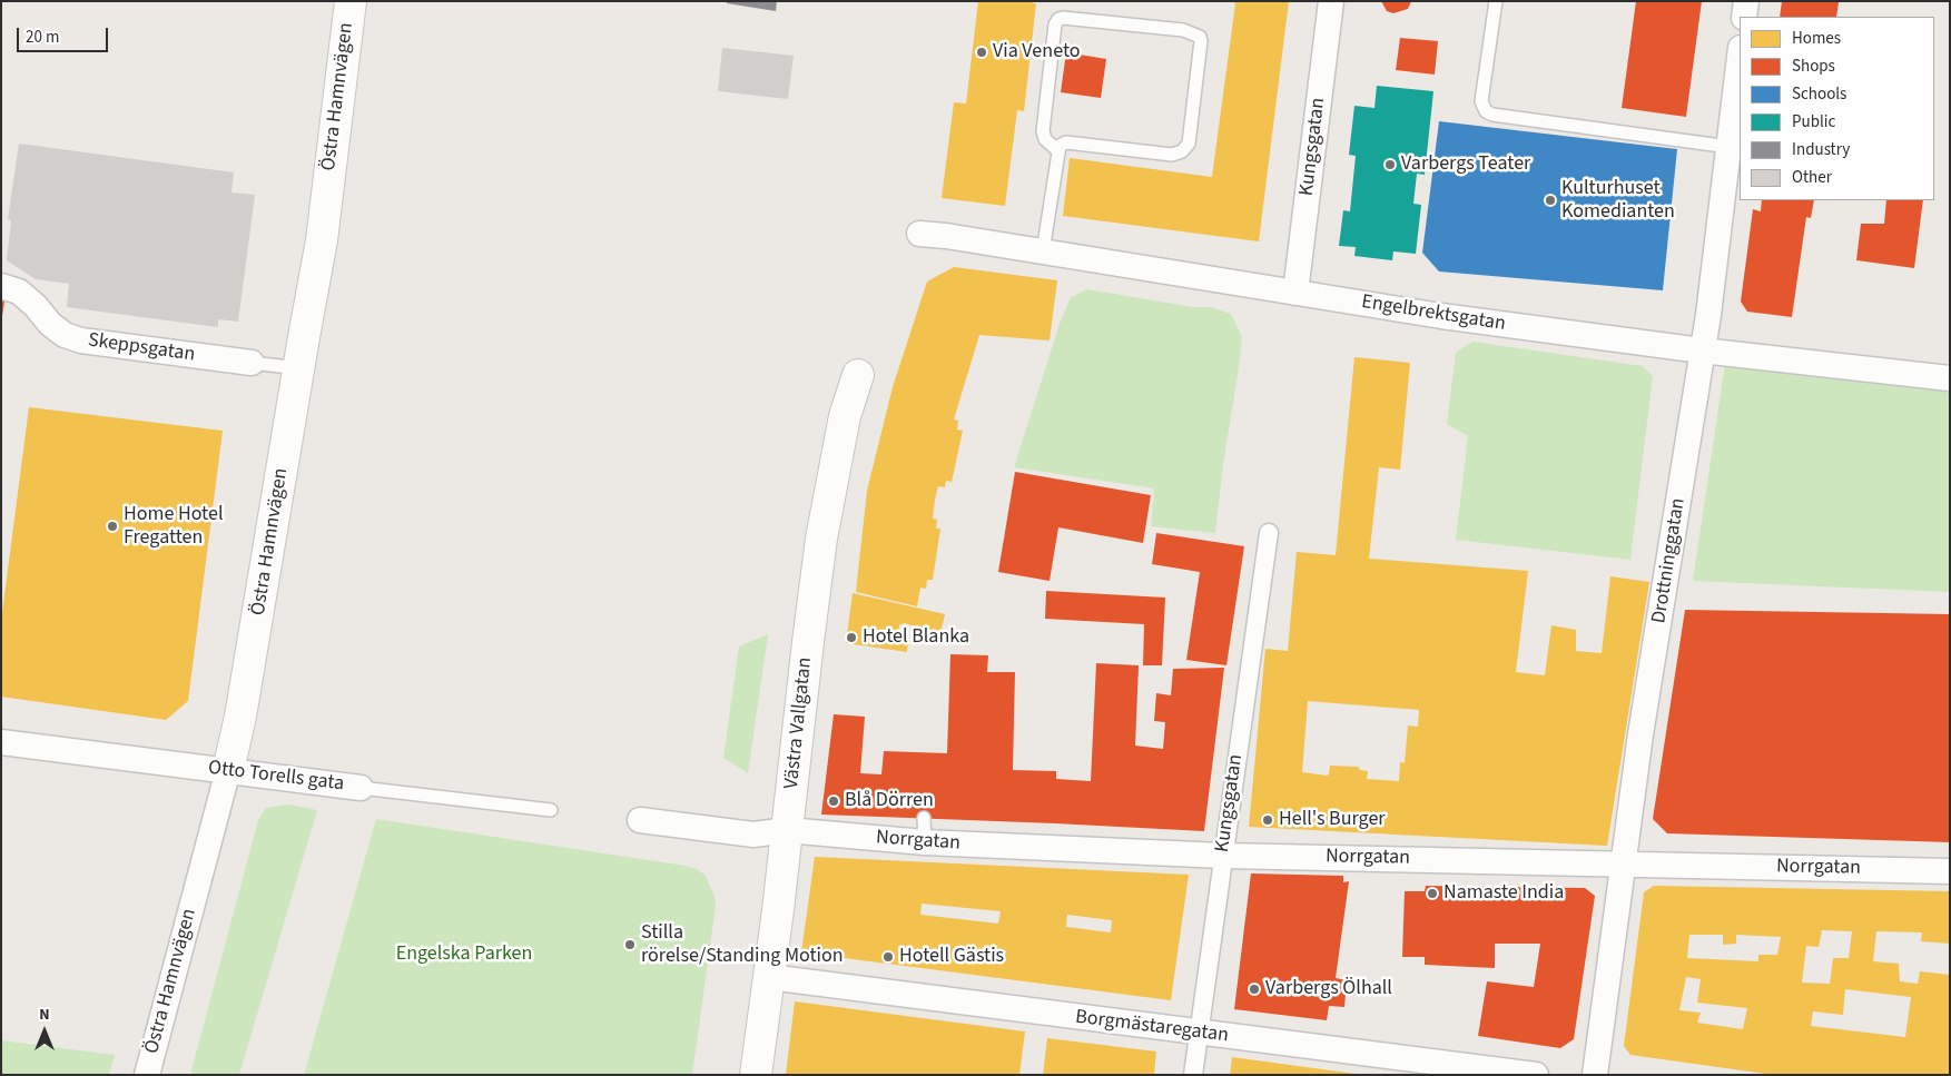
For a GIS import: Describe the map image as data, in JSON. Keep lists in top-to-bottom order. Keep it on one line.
{"streets":{"street":["Östra Hamnvägen","Kungsgatan","Engelbrektsgatan","Skeppsgatan","Drottninggatan","Västra Vallgatan","Otto Torells gata","Norrgatan","Borgmästaregatan"]},"crossings":[["Östra Hamnvägen","Skeppsgatan"],["Östra Hamnvägen","Otto Torells gata"],["Kungsgatan","Engelbrektsgatan"],["Kungsgatan","Norrgatan"],["Kungsgatan","Borgmästaregatan"],["Engelbrektsgatan","Drottninggatan"],["Drottninggatan","Norrgatan"],["Västra Vallgatan","Norrgatan"],["Västra Vallgatan","Borgmästaregatan"]],"parks":["Engelska Parken"],"places":["Via Veneto","Varbergs Teater","Kulturhuset Komedianten","Home Hotel Fregatten","Hotel Blanka","Blå Dörren","Hell's Burger","Namaste India","Stilla rörelse/Standing Motion","Hotell Gästis","Varbergs Ölhall"],"legend":["Homes","Shops","Schools","Public","Industry","Other"],"scale_bar":"20 m","north":"top"}
